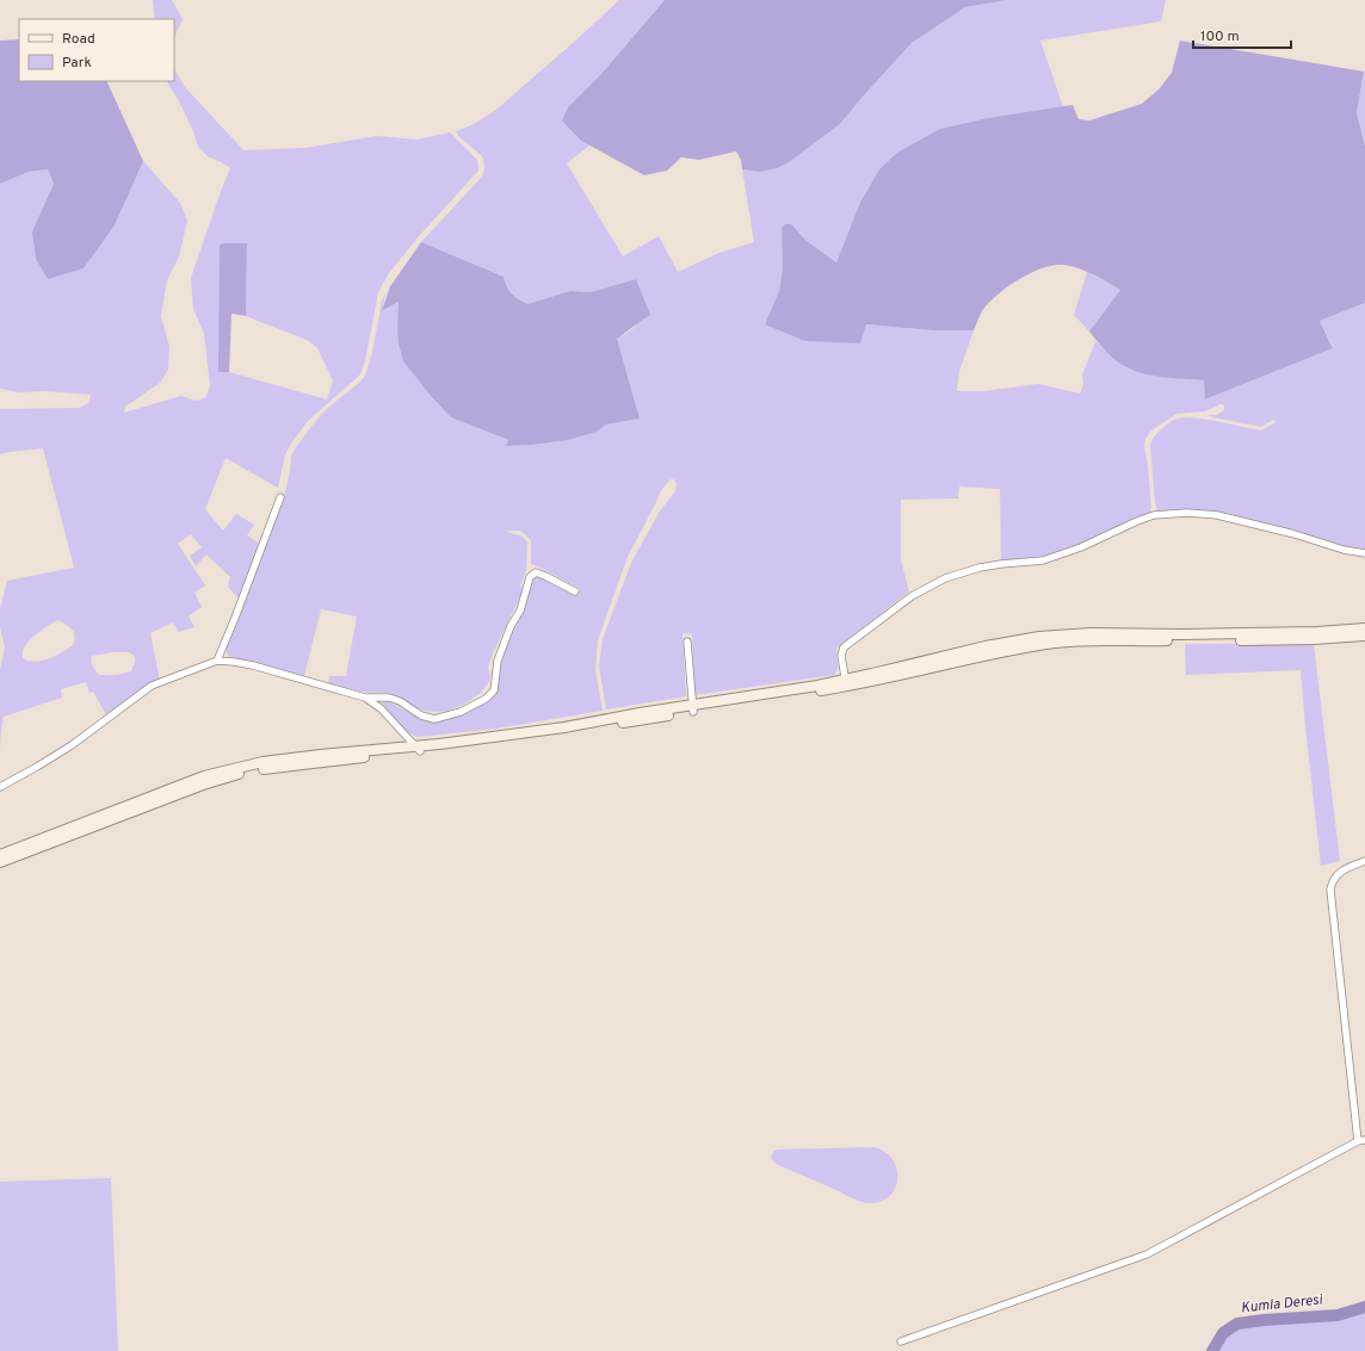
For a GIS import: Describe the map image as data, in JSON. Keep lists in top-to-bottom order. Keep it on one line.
{"water":["Kumla Deresi"],"legend":["Road","Park"],"scale_bar":"100 m"}
